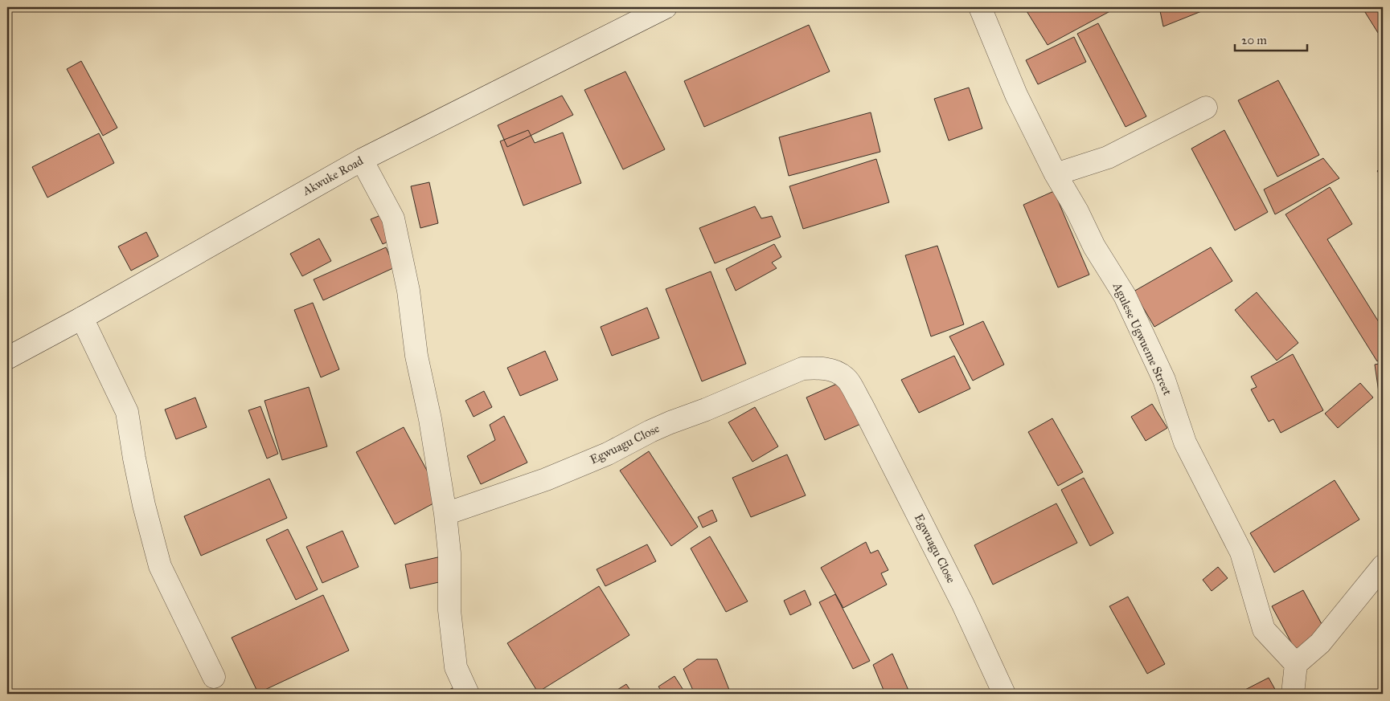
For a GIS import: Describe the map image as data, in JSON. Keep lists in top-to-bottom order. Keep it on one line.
{"streets":{"street":["Akwuke Road","Agulese Ugwueme Street","Egwuagu Close"]},"scale_bar":"20 m"}
